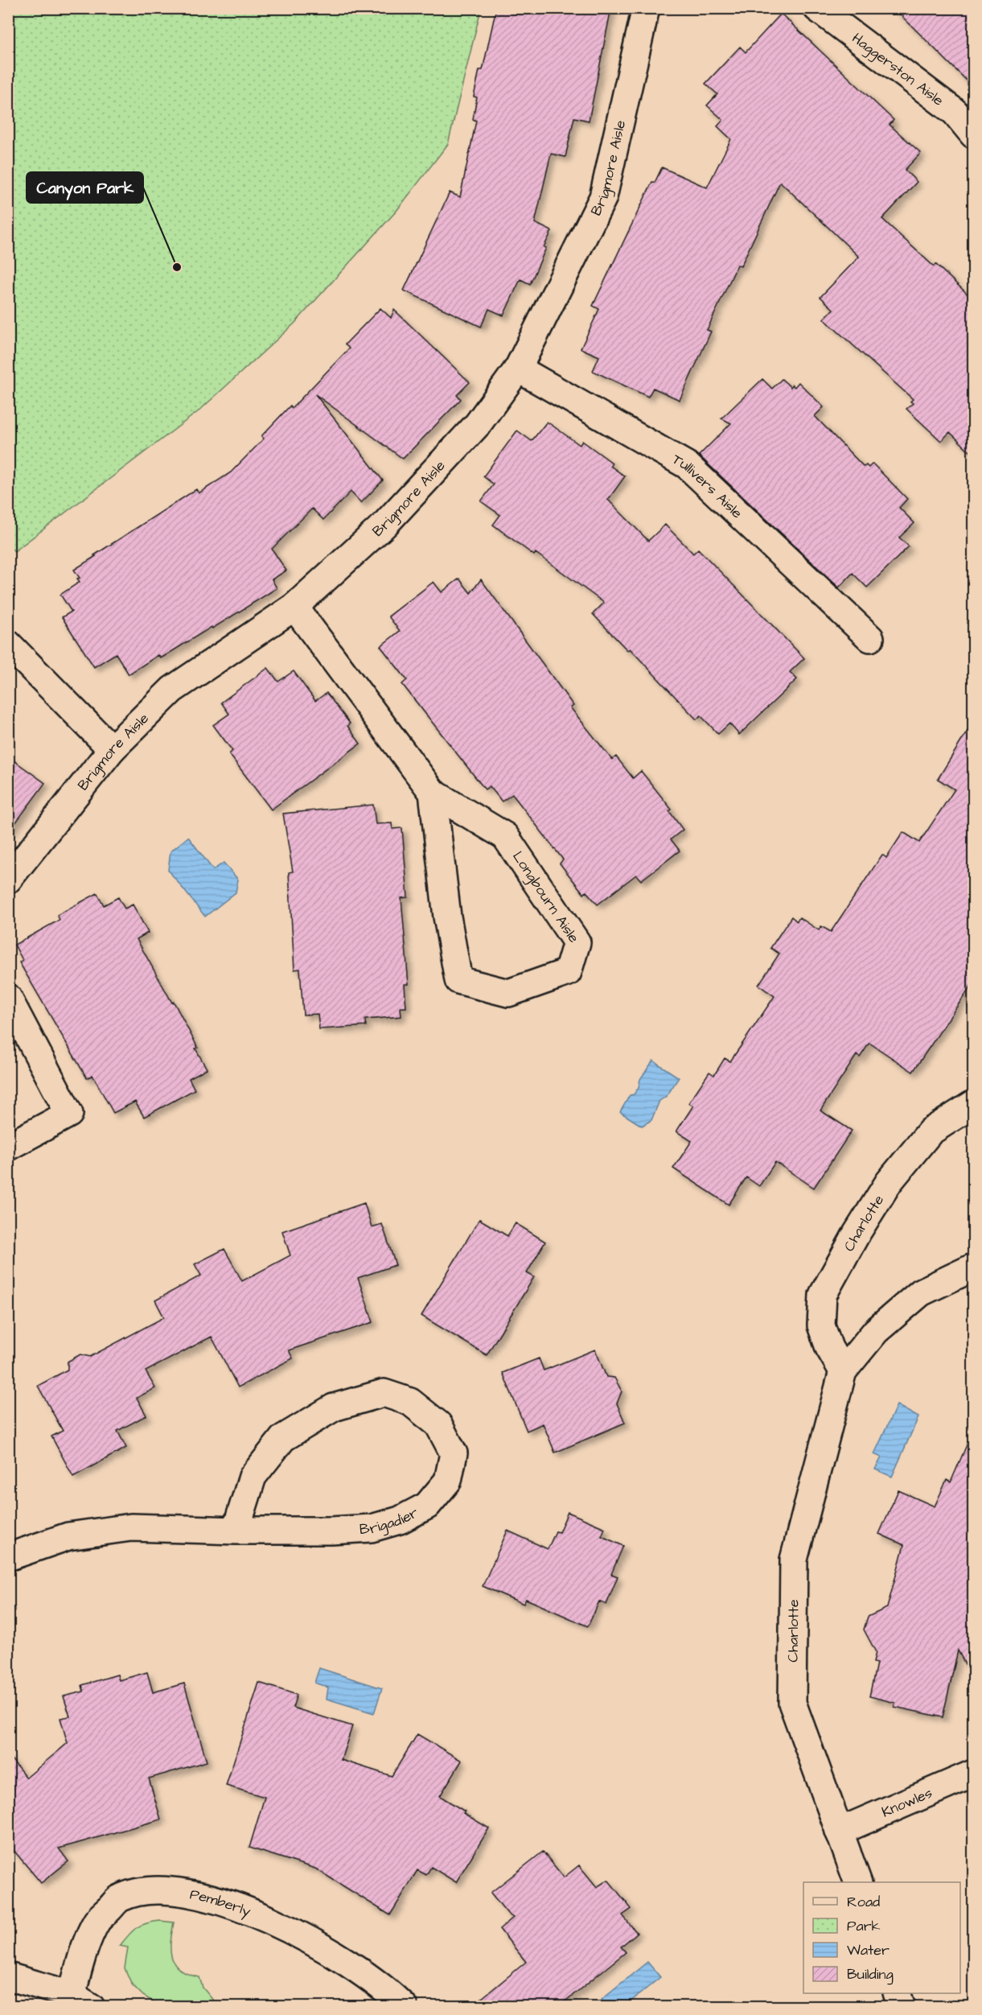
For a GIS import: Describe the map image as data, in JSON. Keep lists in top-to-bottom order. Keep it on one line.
{"streets":{"street":["Haggerston Aisle","Brigmore Aisle","Tullivers Aisle","Longbourn Aisle","Charlotte","Brigadier","Knowles","Pemberly"]},"crossings":[["Brigmore Aisle","Tullivers Aisle"],["Brigmore Aisle","Longbourn Aisle"],["Charlotte","Knowles"]],"places":["Canyon Park"],"legend":["Road","Park","Water","Building"]}
